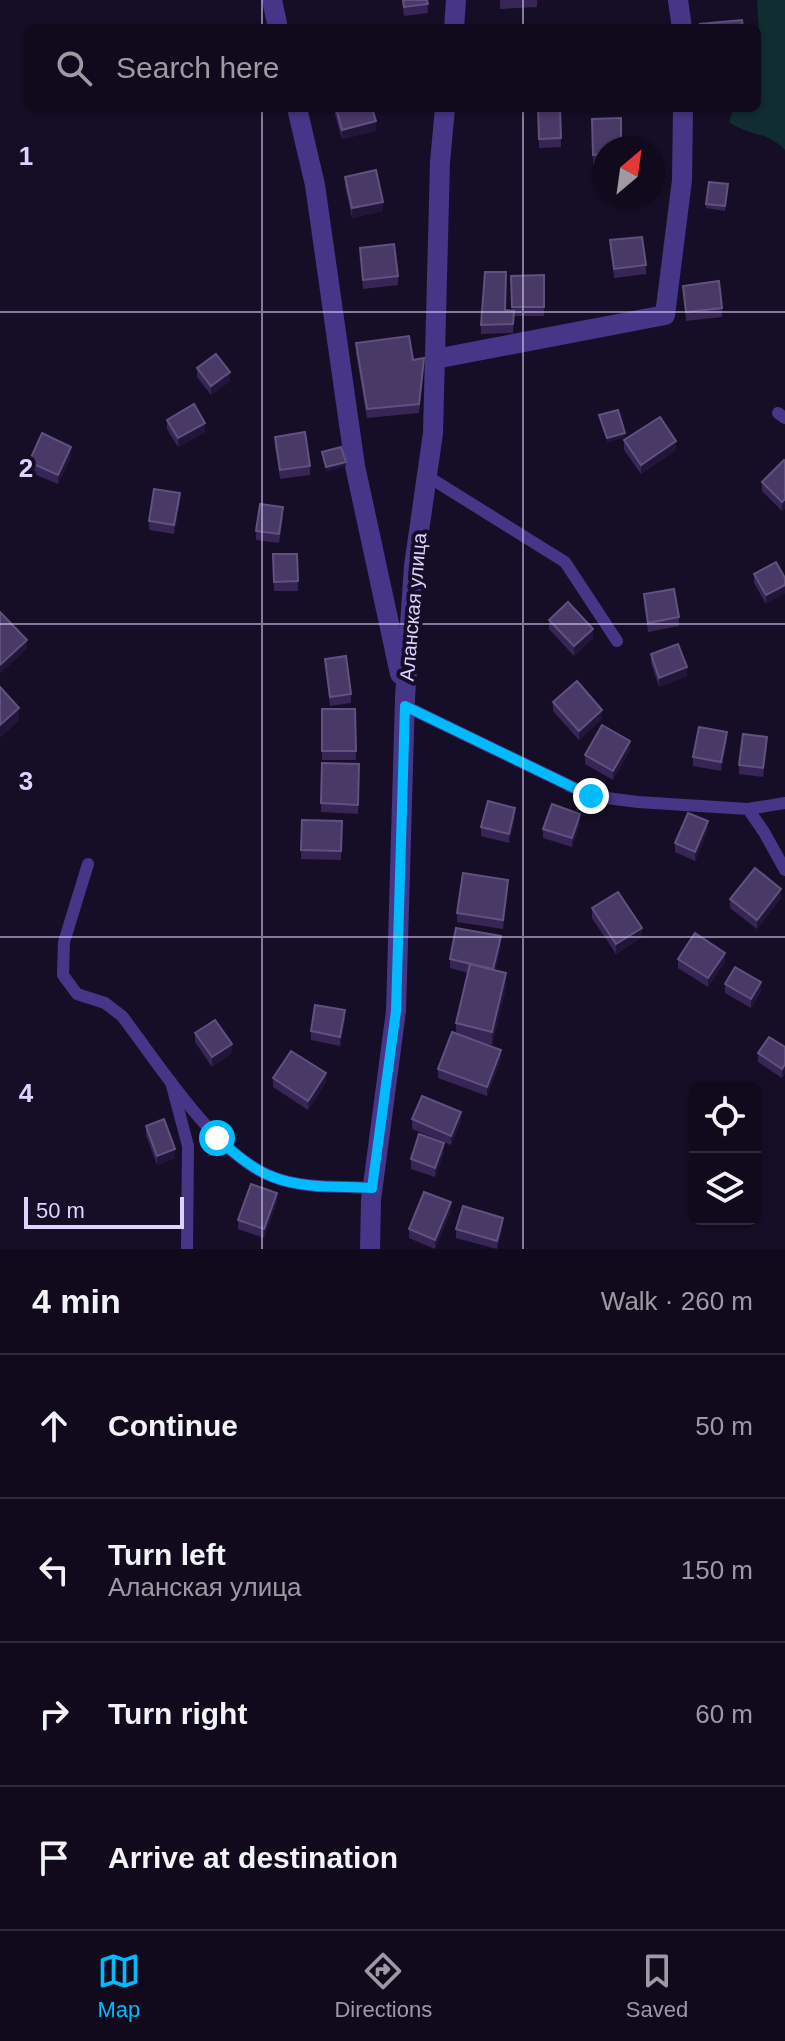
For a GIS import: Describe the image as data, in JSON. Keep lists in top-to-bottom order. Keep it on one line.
{"streets":{"street":["Аланская улица"]},"scale_bar":"50 m","north":"top right","page":{"search":"Search here","scale":"50 m","heading":["4 min","Walk · 260 m"],"list":[["Continue","50 m"],["Turn left","Аланская улица","150 m"],["Turn right","60 m"],"Arrive at destination"],"nav":["Map","Directions","Saved"]},"grid":{"rows":["1","2","3","4"]}}
